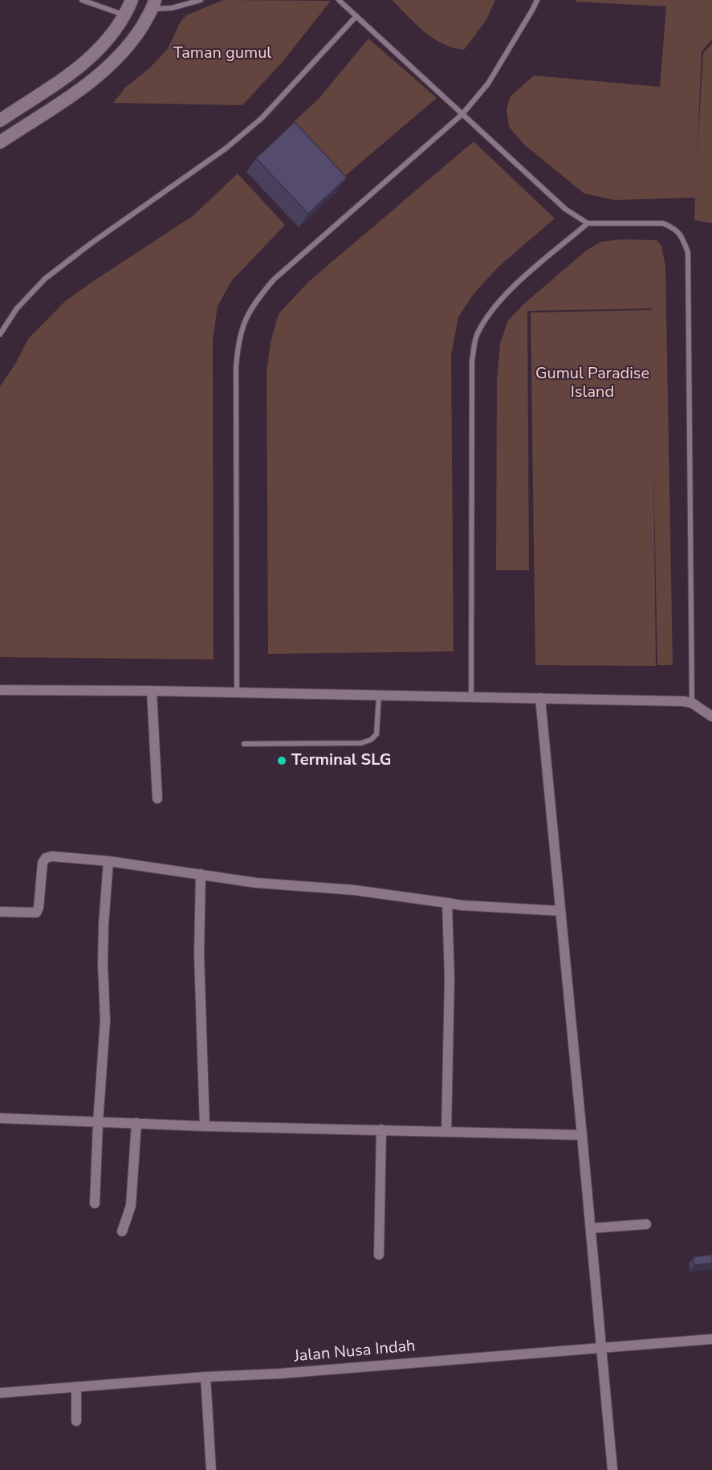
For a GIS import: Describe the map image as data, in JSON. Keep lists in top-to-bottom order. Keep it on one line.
{"streets":{"street":["Jalan Nusa Indah"]},"parks":["Taman gumul","Gumul Paradise Island"],"places":["Terminal SLG"]}
